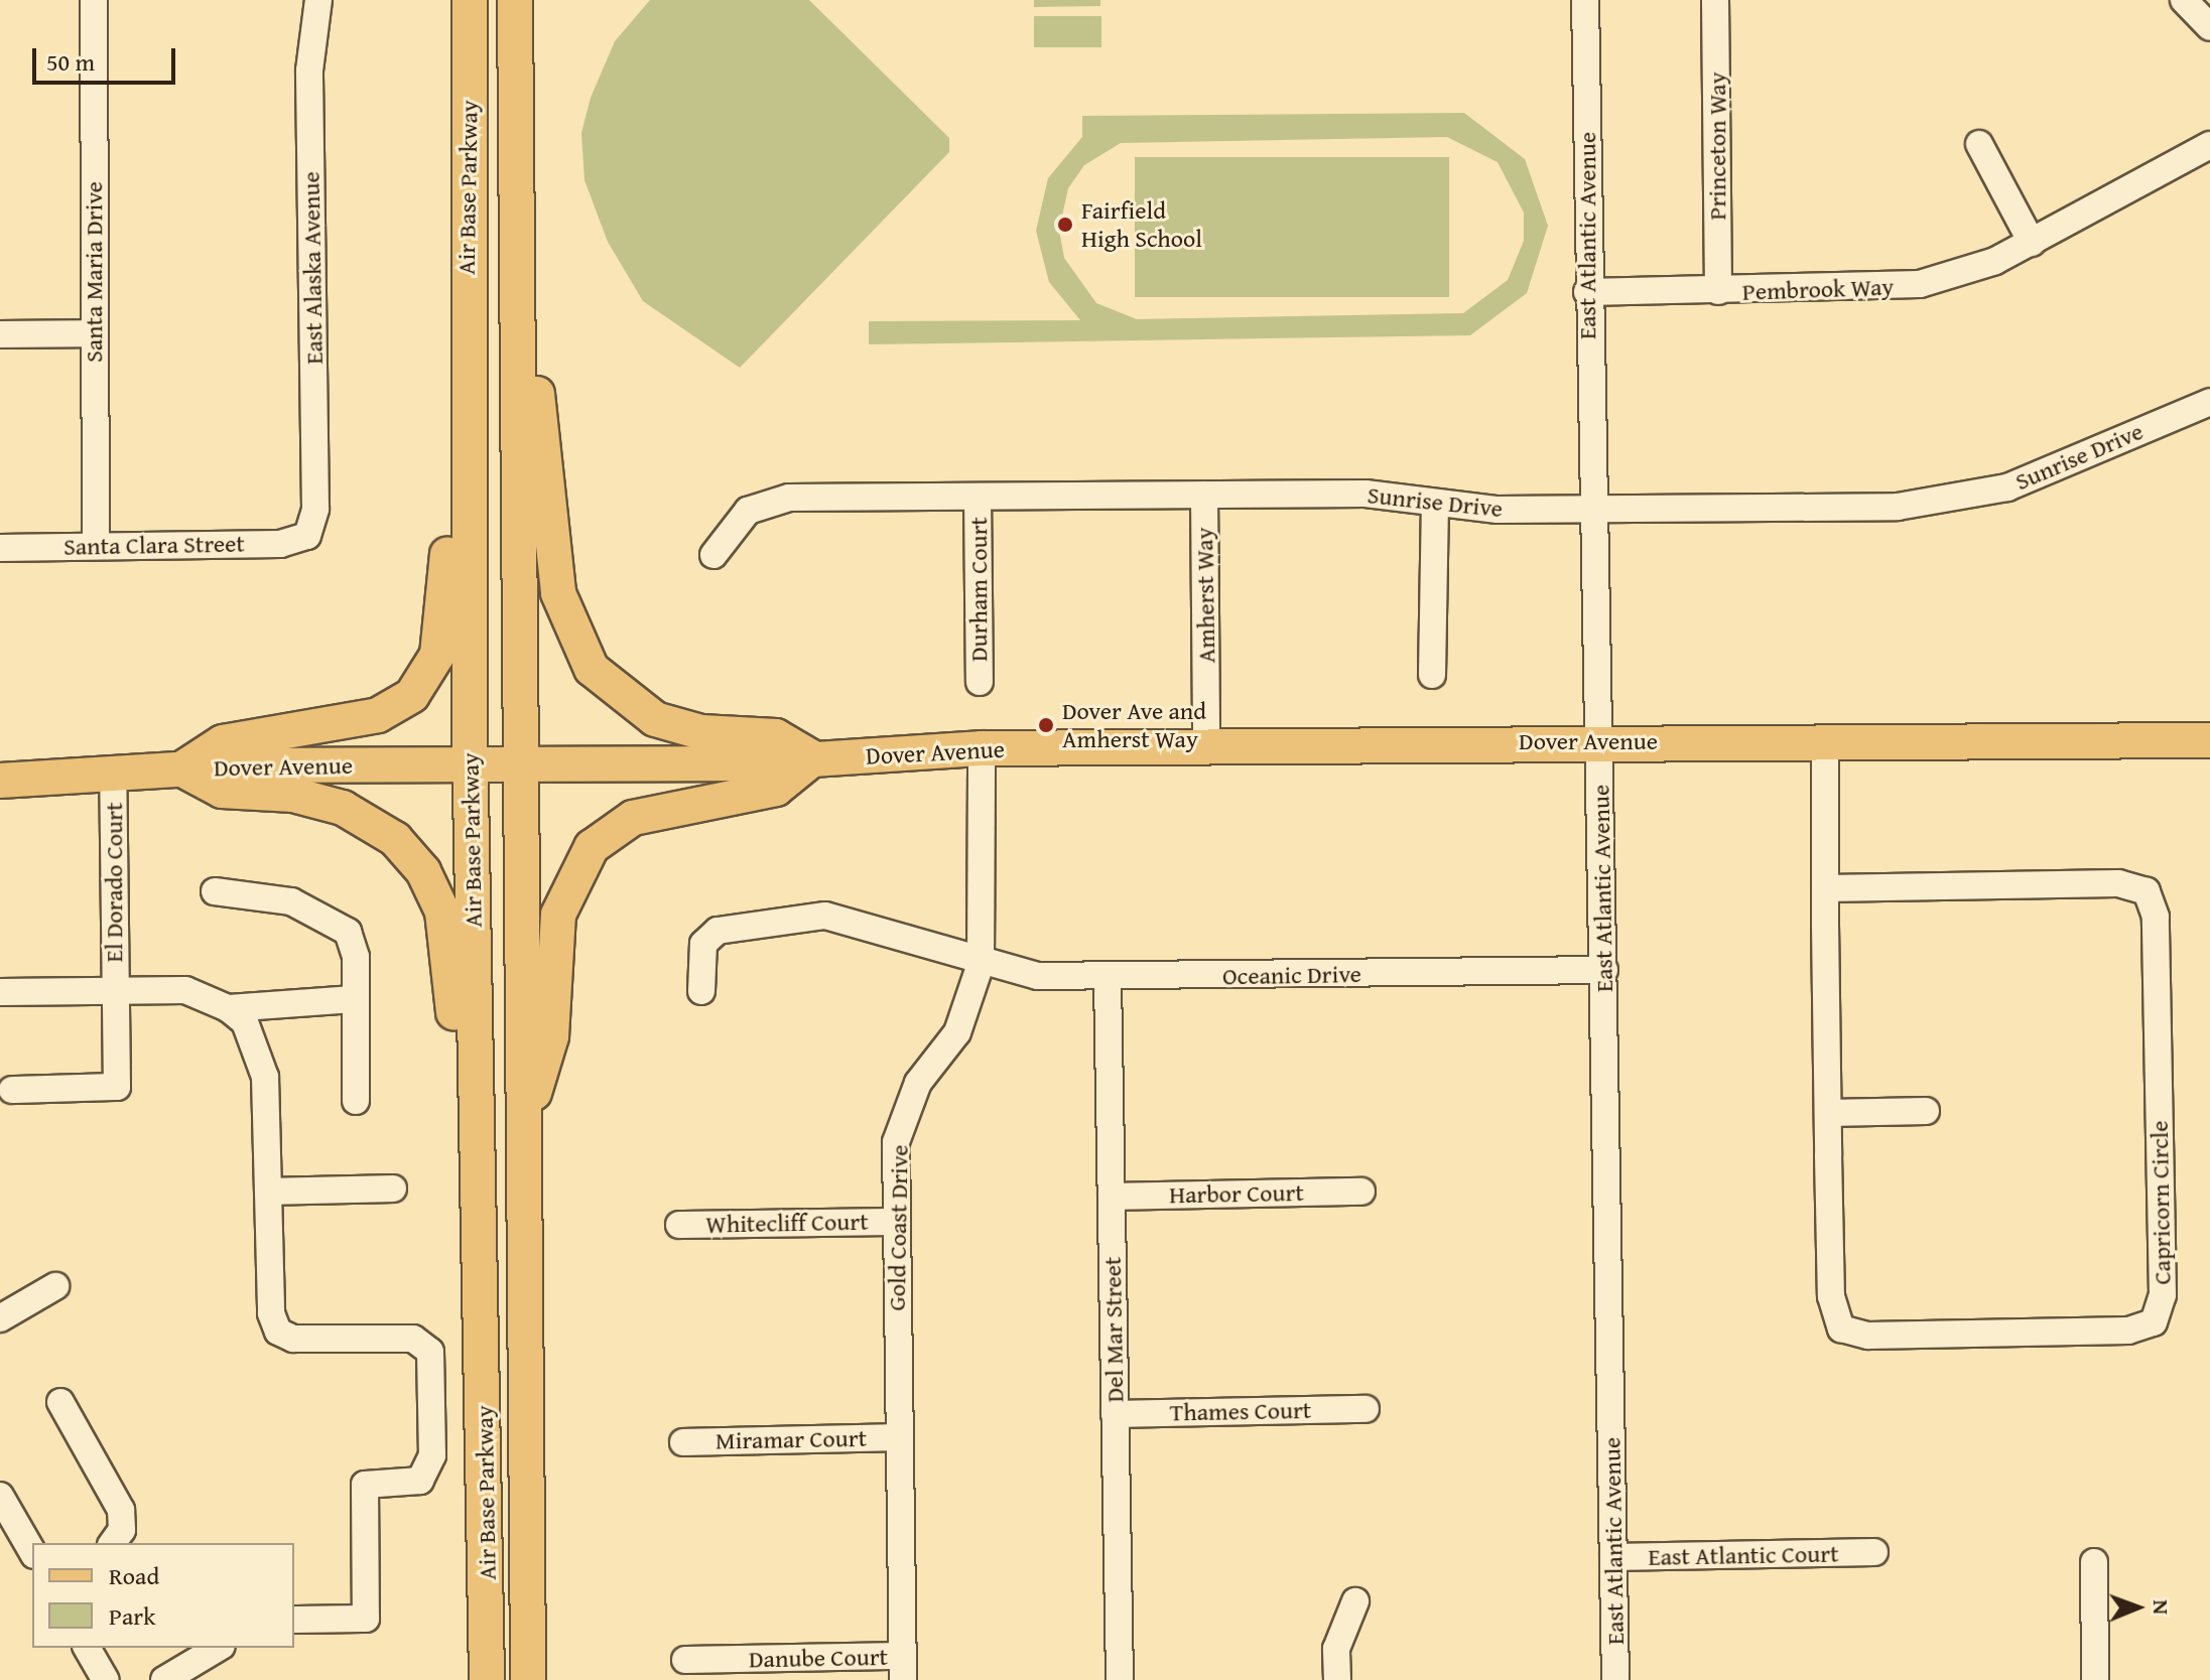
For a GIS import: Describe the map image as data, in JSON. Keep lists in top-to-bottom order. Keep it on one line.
{"streets":{"main road":["Air Base Parkway","Dover Avenue"],"street":["Princeton Way","East Atlantic Avenue","East Alaska Avenue","Santa Maria Drive","Pembrook Way","Sunrise Drive","Santa Clara Street","Durham Court","Amherst Way","El Dorado Court","Oceanic Drive","Harbor Court","Capricorn Circle","Whitecliff Court","Gold Coast Drive","Del Mar Street","Thames Court","Miramar Court","East Atlantic Court","Danube Court"]},"crossings":[["Princeton Way","Pembrook Way"],["Air Base Parkway","Dover Avenue"],["East Atlantic Avenue","Pembrook Way"],["East Atlantic Avenue","Sunrise Drive"],["East Atlantic Avenue","Dover Avenue"],["East Atlantic Avenue","Oceanic Drive"],["East Atlantic Avenue","East Atlantic Court"],["East Alaska Avenue","Santa Clara Street"],["Santa Maria Drive","Santa Clara Street"],["Sunrise Drive","Durham Court"],["Sunrise Drive","Amherst Way"],["Amherst Way","Dover Avenue"],["Dover Avenue","El Dorado Court"],["Dover Avenue","Capricorn Circle"],["Dover Avenue","Gold Coast Drive"],["Oceanic Drive","Gold Coast Drive"],["Oceanic Drive","Del Mar Street"],["Harbor Court","Del Mar Street"],["Whitecliff Court","Gold Coast Drive"],["Gold Coast Drive","Miramar Court"],["Gold Coast Drive","Danube Court"],["Del Mar Street","Thames Court"]],"places":["Fairfield High School","Dover Ave and Amherst Way"],"legend":["Road","Park"],"scale_bar":"50 m","north":"right"}
